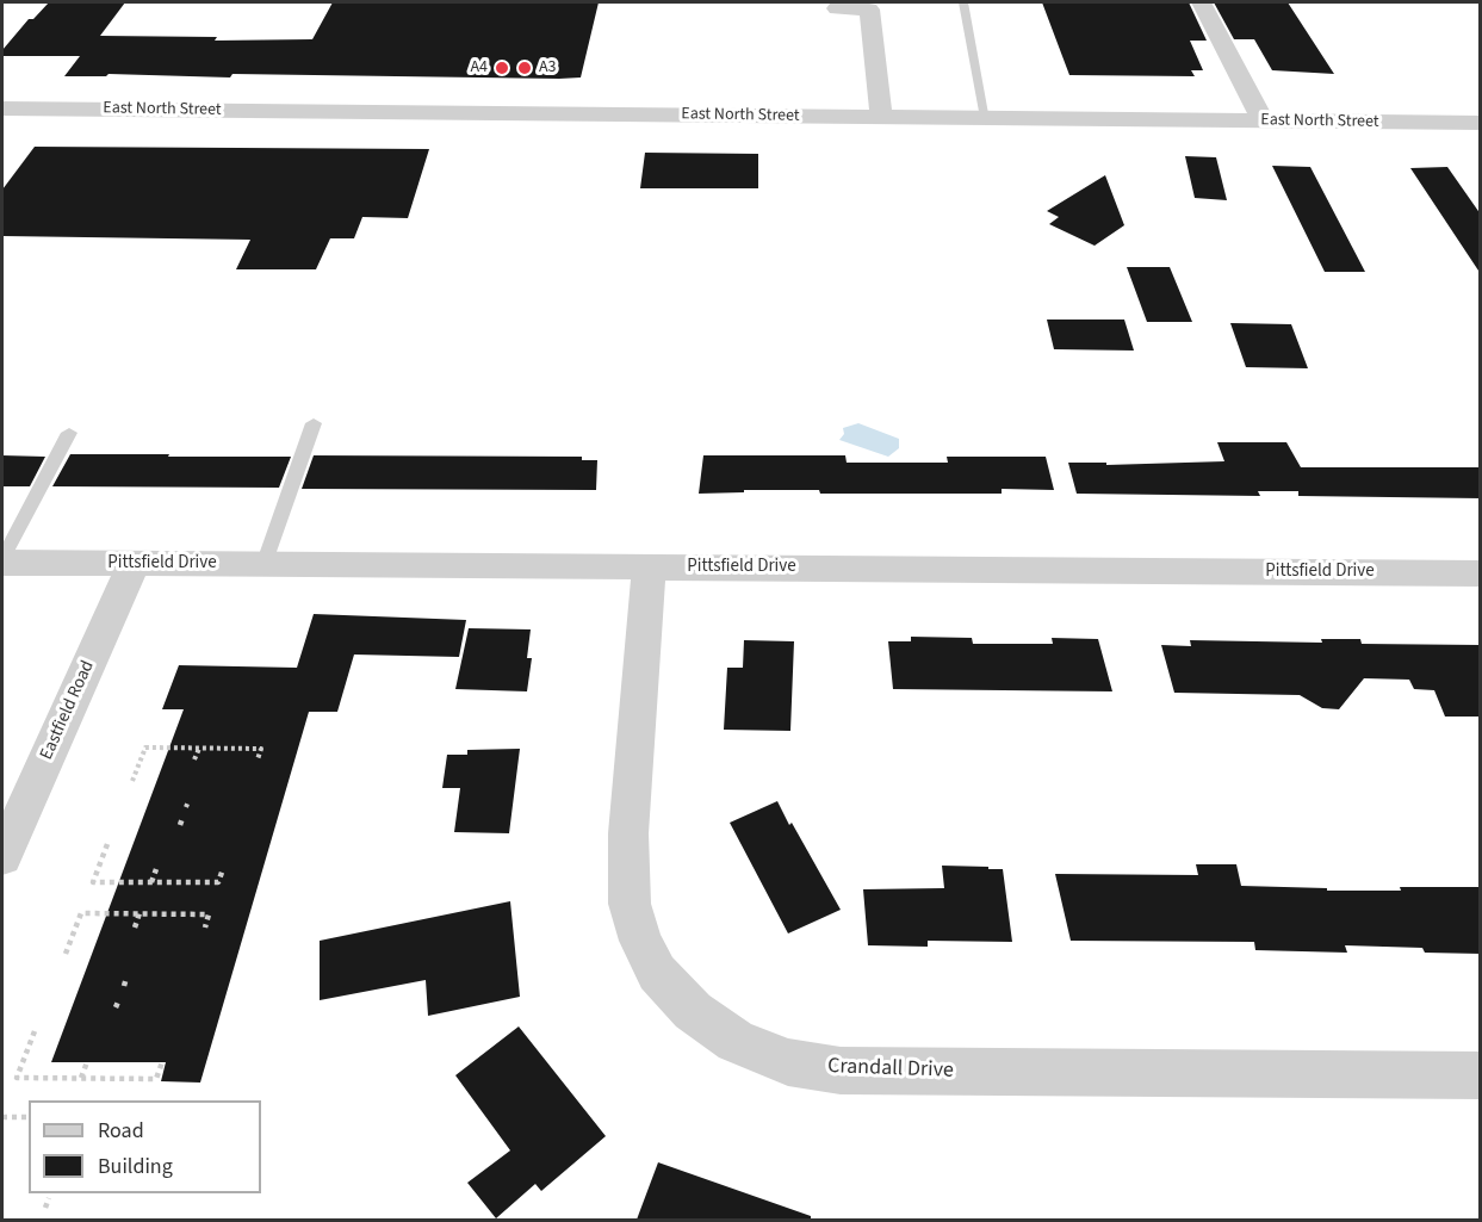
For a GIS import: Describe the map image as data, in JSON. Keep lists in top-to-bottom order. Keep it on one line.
{"streets":{"street":["East North Street","Pittsfield Drive","Eastfield Road","Crandall Drive"]},"crossings":[["Pittsfield Drive","Eastfield Road"],["Pittsfield Drive","Crandall Drive"]],"places":["A4","A3"],"legend":["Road","Building"]}
